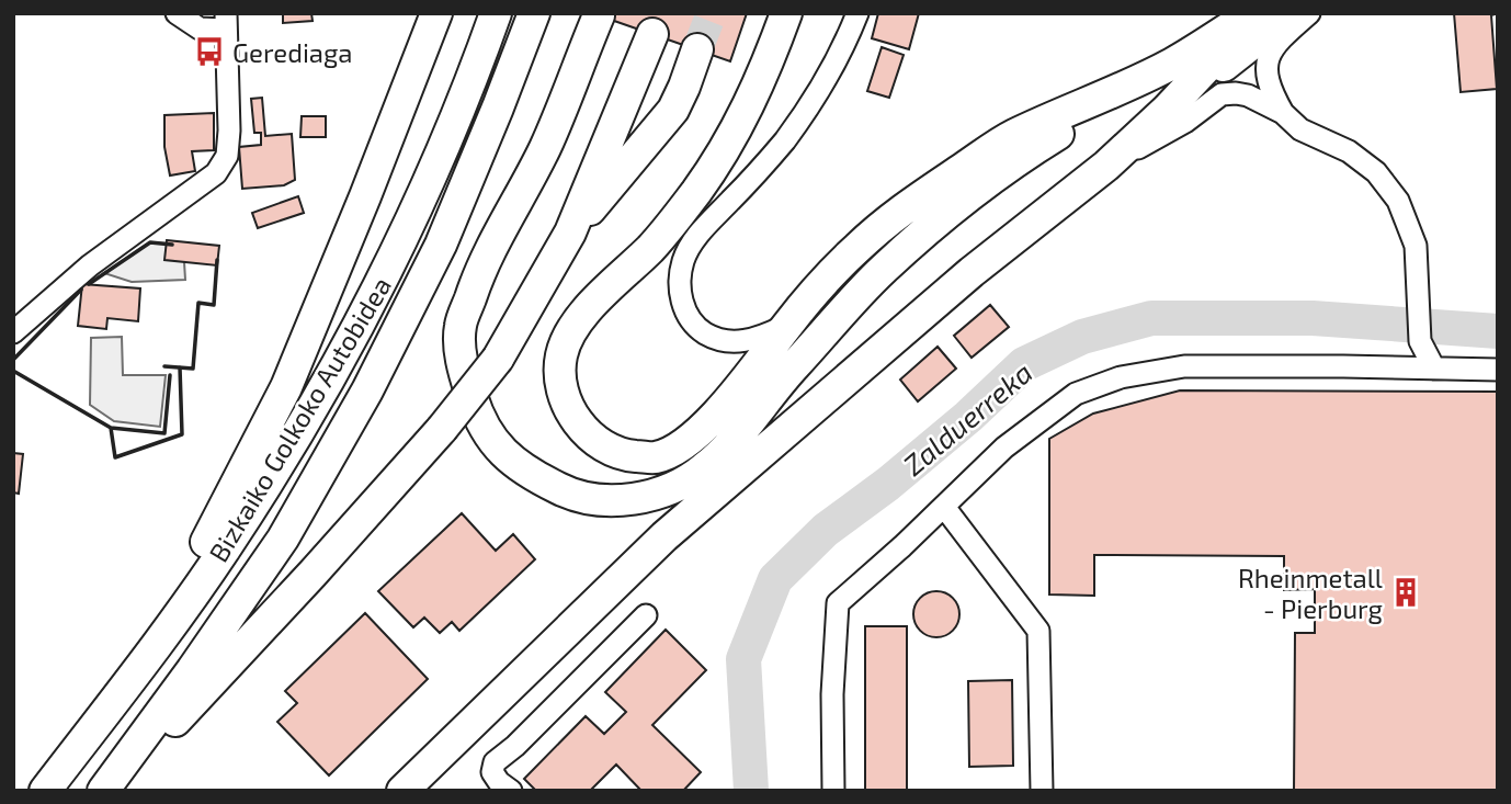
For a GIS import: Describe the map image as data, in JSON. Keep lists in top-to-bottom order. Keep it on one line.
{"streets":{"highway":["Bizkaiko Golkoko Autobidea"]},"water":["Zalduerreka"],"places":{"bus stop":["Gerediaga"],"building":["Rheinmetall - Pierburg"]}}
